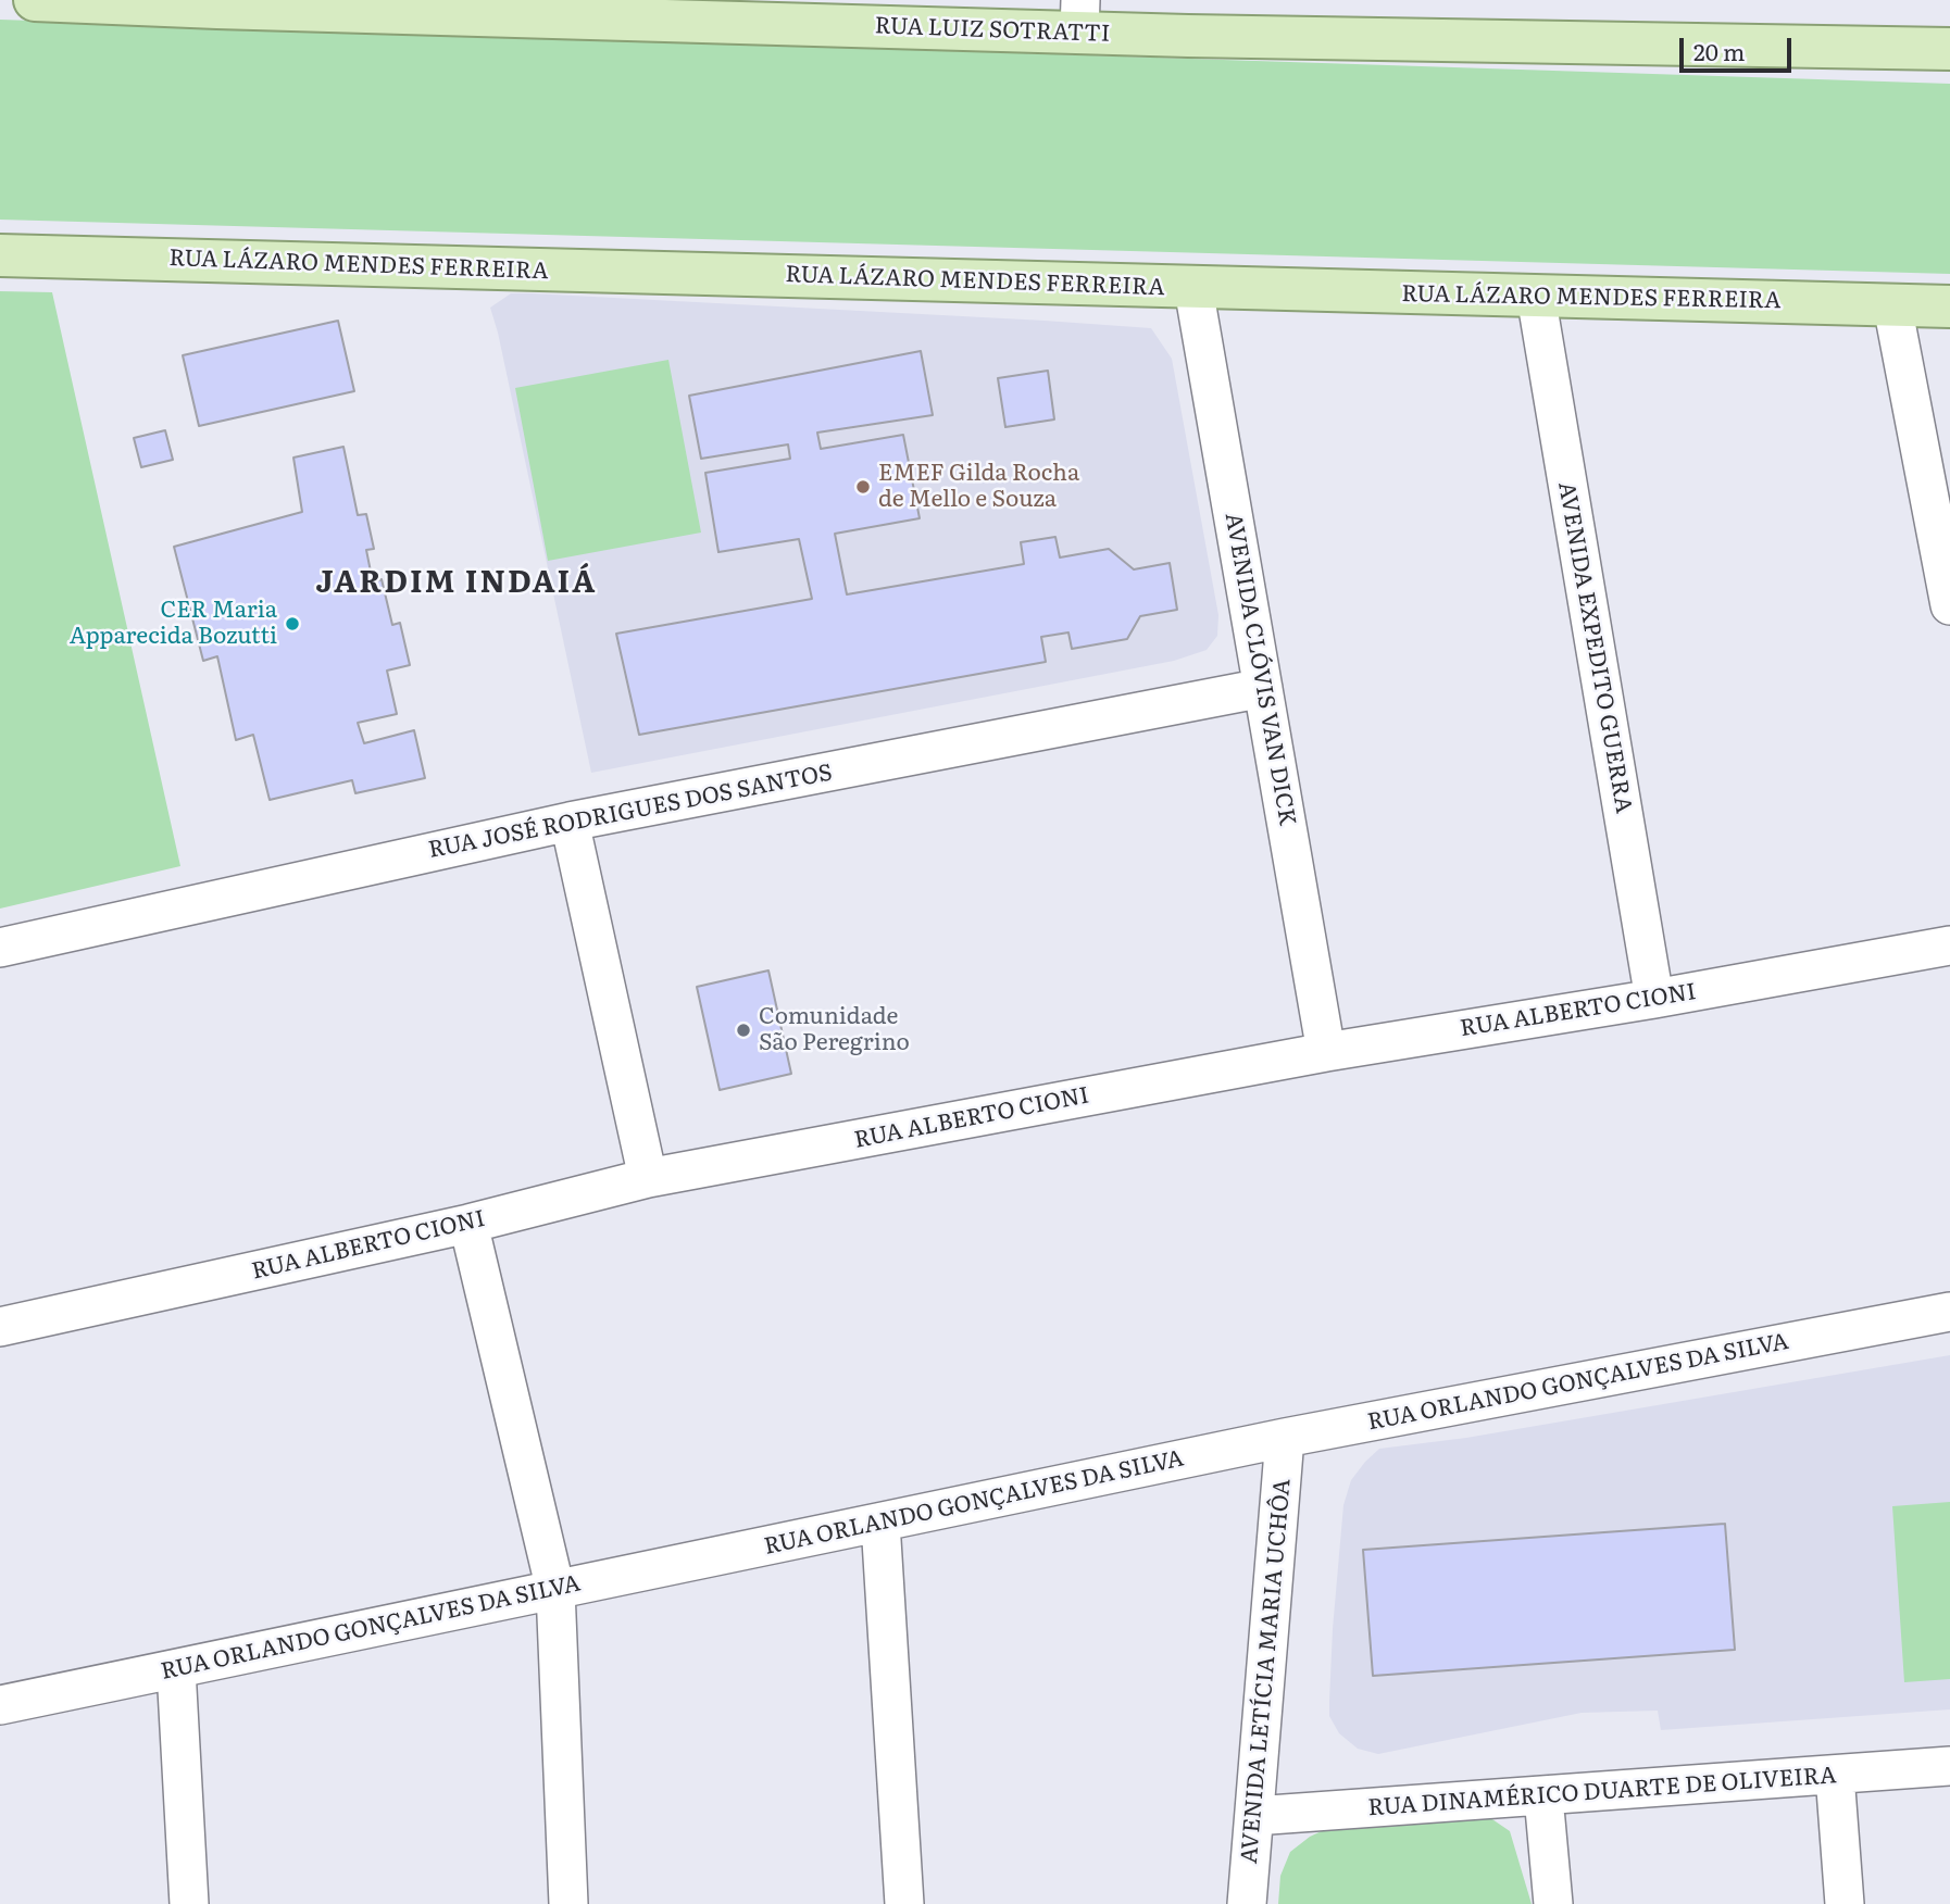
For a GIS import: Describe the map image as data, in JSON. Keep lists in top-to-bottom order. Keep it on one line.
{"streets":{"main road":["RUA LUIZ SOTRATTI","RUA LÁZARO MENDES FERREIRA"],"street":["AVENIDA EXPEDITO GUERRA","AVENIDA CLÓVIS VAN DICK","RUA JOSÉ RODRIGUES DOS SANTOS","RUA ALBERTO CIONI","RUA ORLANDO GONÇALVES DA SILVA","AVENIDA LETÍCIA MARIA UCHÔA","RUA DINAMÉRICO DUARTE DE OLIVEIRA"]},"crossings":[["RUA LÁZARO MENDES FERREIRA","AVENIDA EXPEDITO GUERRA"],["RUA LÁZARO MENDES FERREIRA","AVENIDA CLÓVIS VAN DICK"],["AVENIDA EXPEDITO GUERRA","RUA ALBERTO CIONI"],["AVENIDA CLÓVIS VAN DICK","RUA JOSÉ RODRIGUES DOS SANTOS"],["AVENIDA CLÓVIS VAN DICK","RUA ALBERTO CIONI"],["RUA ORLANDO GONÇALVES DA SILVA","AVENIDA LETÍCIA MARIA UCHÔA"],["AVENIDA LETÍCIA MARIA UCHÔA","RUA DINAMÉRICO DUARTE DE OLIVEIRA"]],"districts":["JARDIM INDAIÁ"],"places":["EMEF Gilda Rocha de Mello e Souza","CER Maria Apparecida Bozutti","Comunidade São Peregrino"],"scale_bar":"20 m"}
